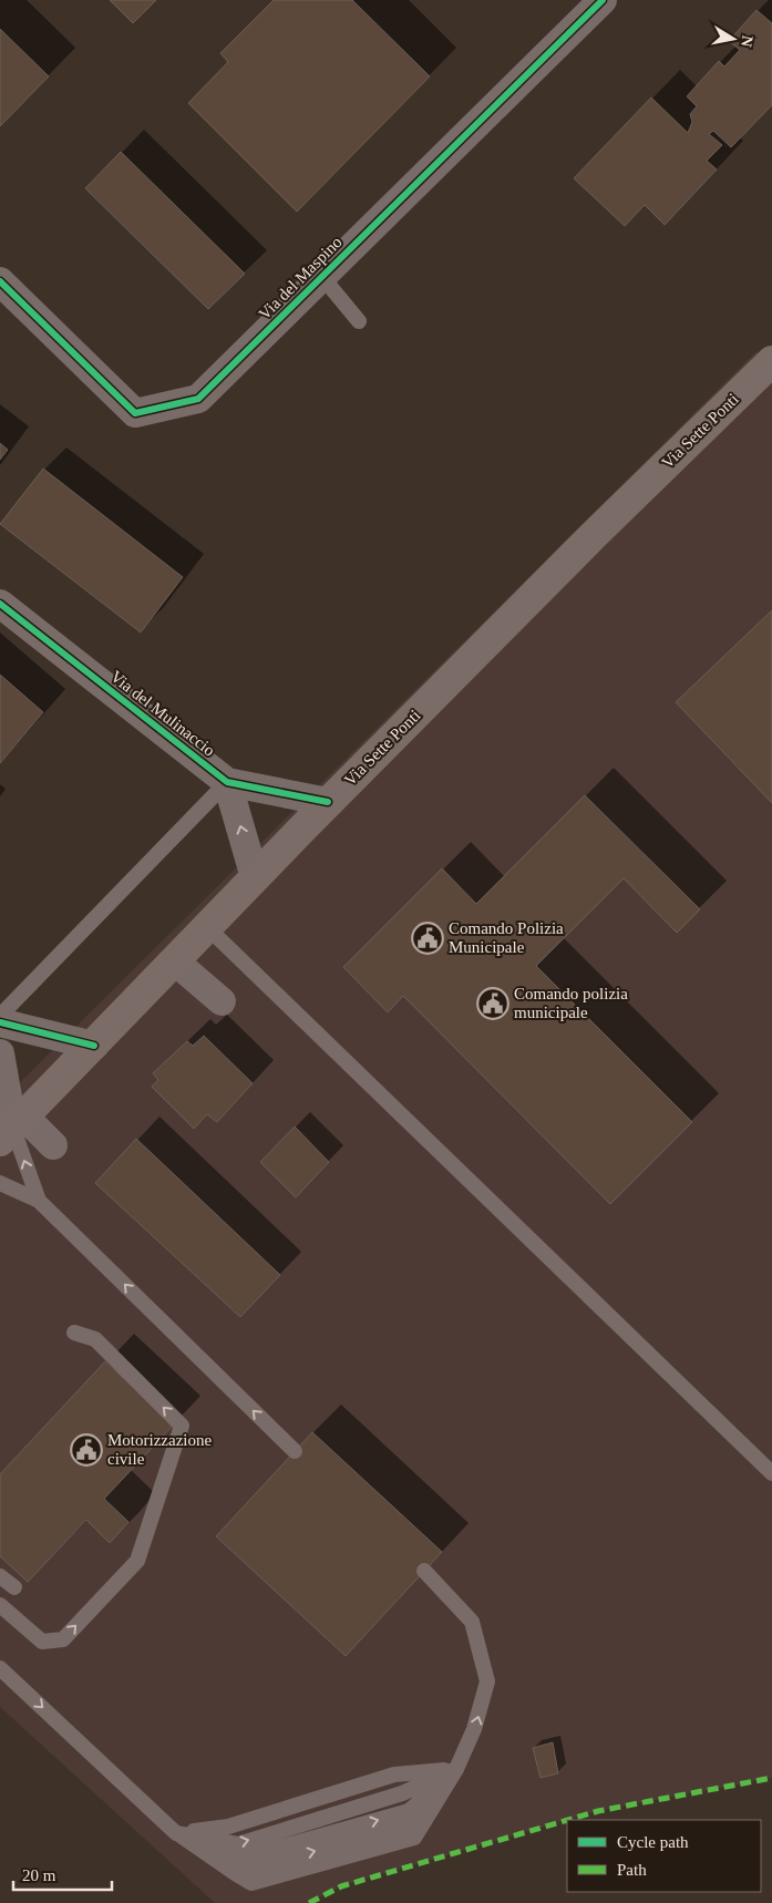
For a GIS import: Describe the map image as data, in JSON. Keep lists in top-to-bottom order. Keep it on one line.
{"streets":{"main road":["Via Sette Ponti"],"street":["Via del Maspino","Via del Mulinaccio"]},"crossings":[["Via Sette Ponti","Via del Mulinaccio"]],"places":{"public building":["Comando Polizia Municipale","Comando polizia municipale","Motorizzazione civile"]},"legend":["Cycle path","Path"],"scale_bar":"20 m","north":"right"}
